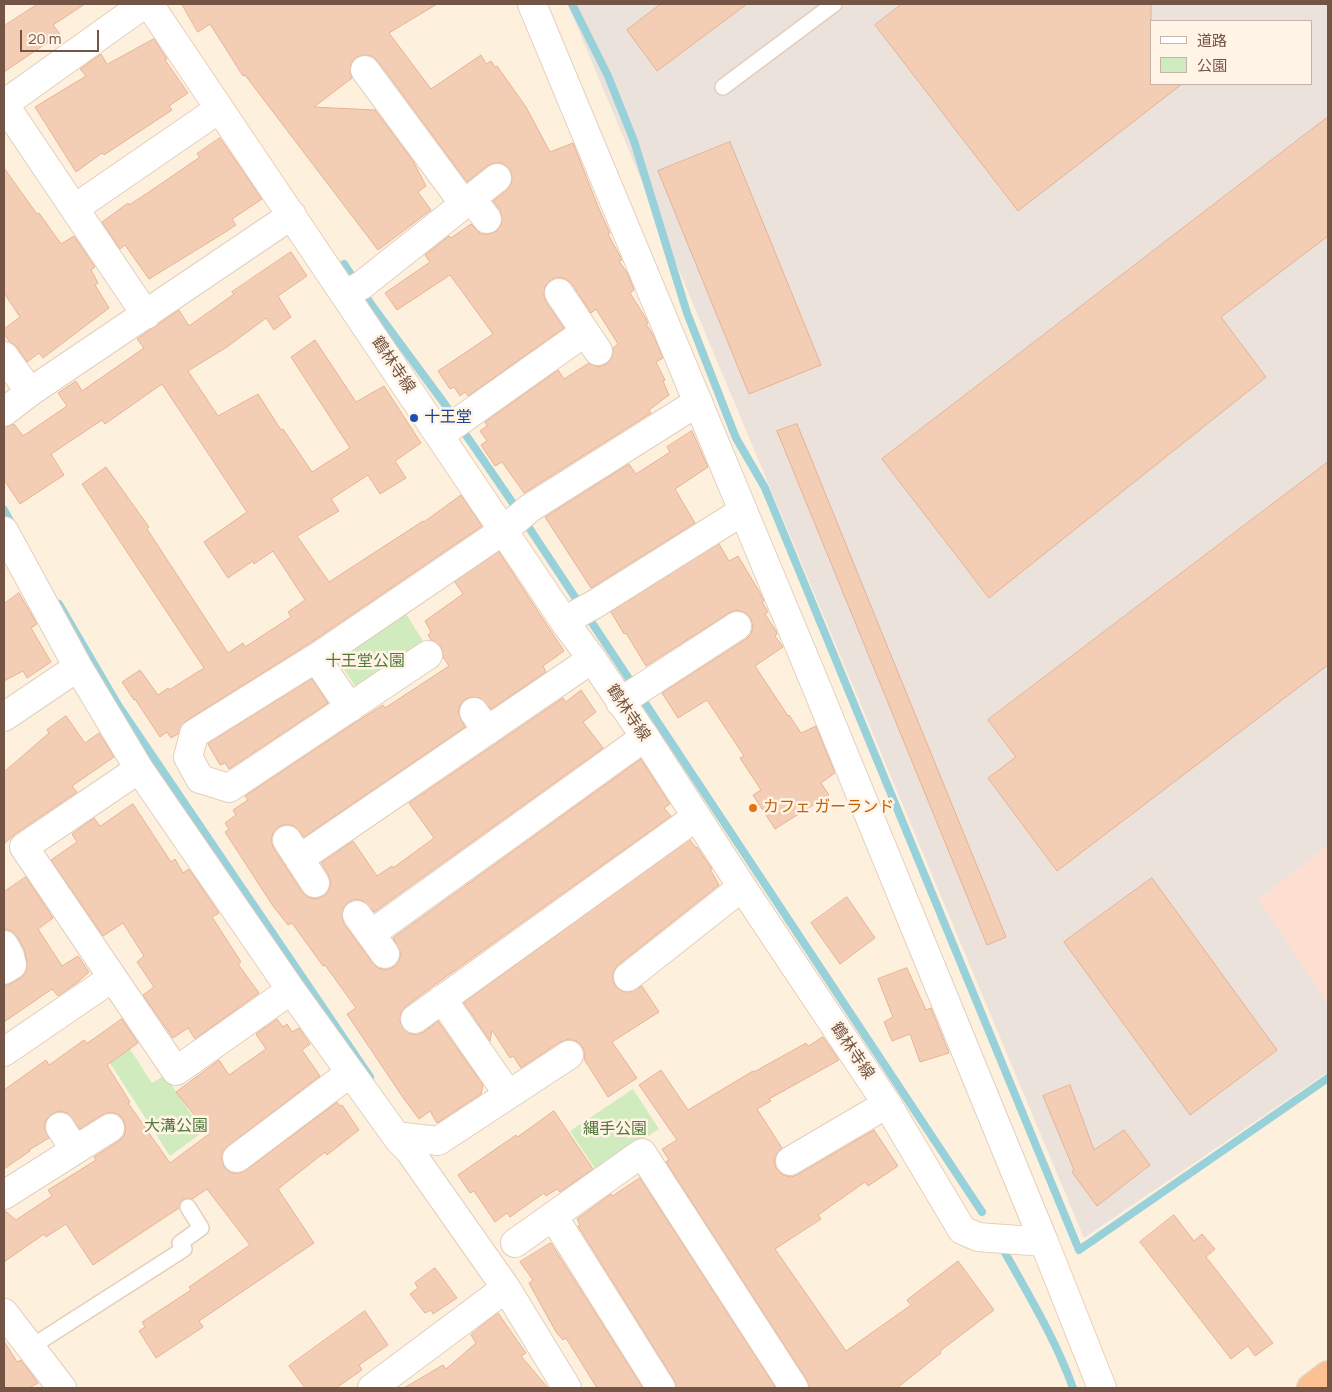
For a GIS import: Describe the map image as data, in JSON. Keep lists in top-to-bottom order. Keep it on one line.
{"streets":{"street":["鶴林寺線"]},"parks":["十王堂公園","大溝公園","縄手公園"],"places":["十王堂","カフェ ガーランド"],"legend":["道路","公園"],"scale_bar":"20 m"}
